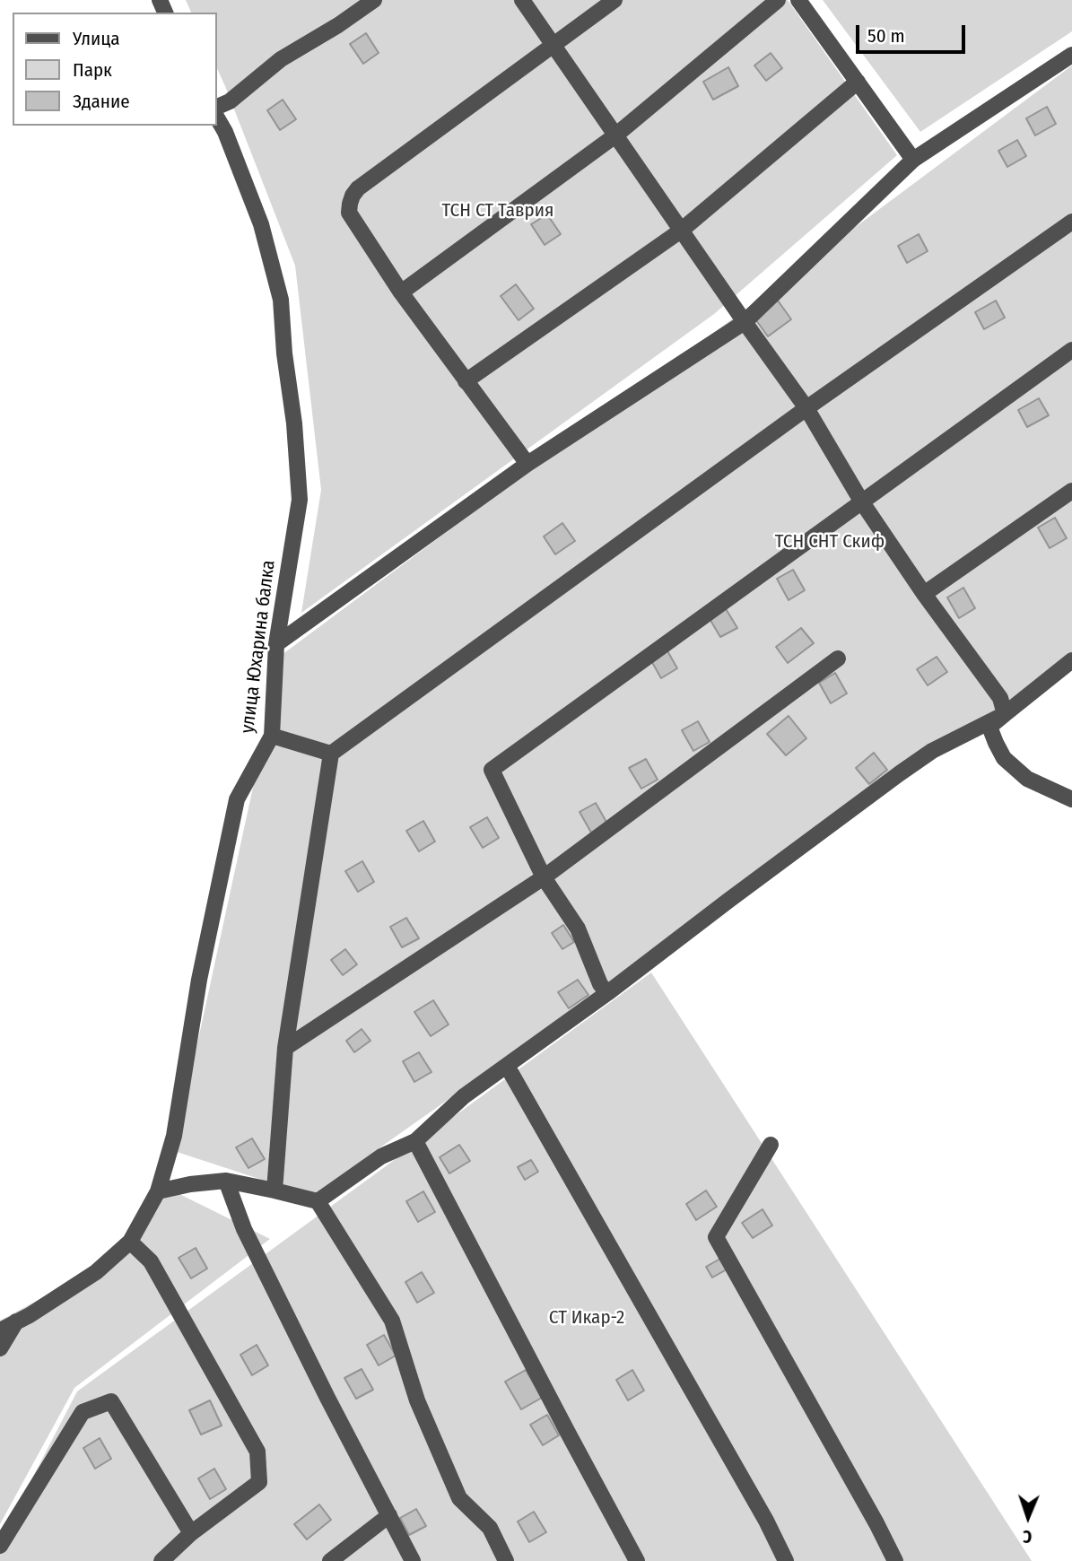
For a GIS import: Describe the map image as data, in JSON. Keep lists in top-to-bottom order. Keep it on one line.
{"streets":{"street":["улица Юхарина балка"]},"parks":["ТСН СТ Таврия","ТСН СНТ Скиф","СТ Икар-2"],"legend":["Улица","Парк","Здание"],"scale_bar":"50 m","north":"bottom"}
